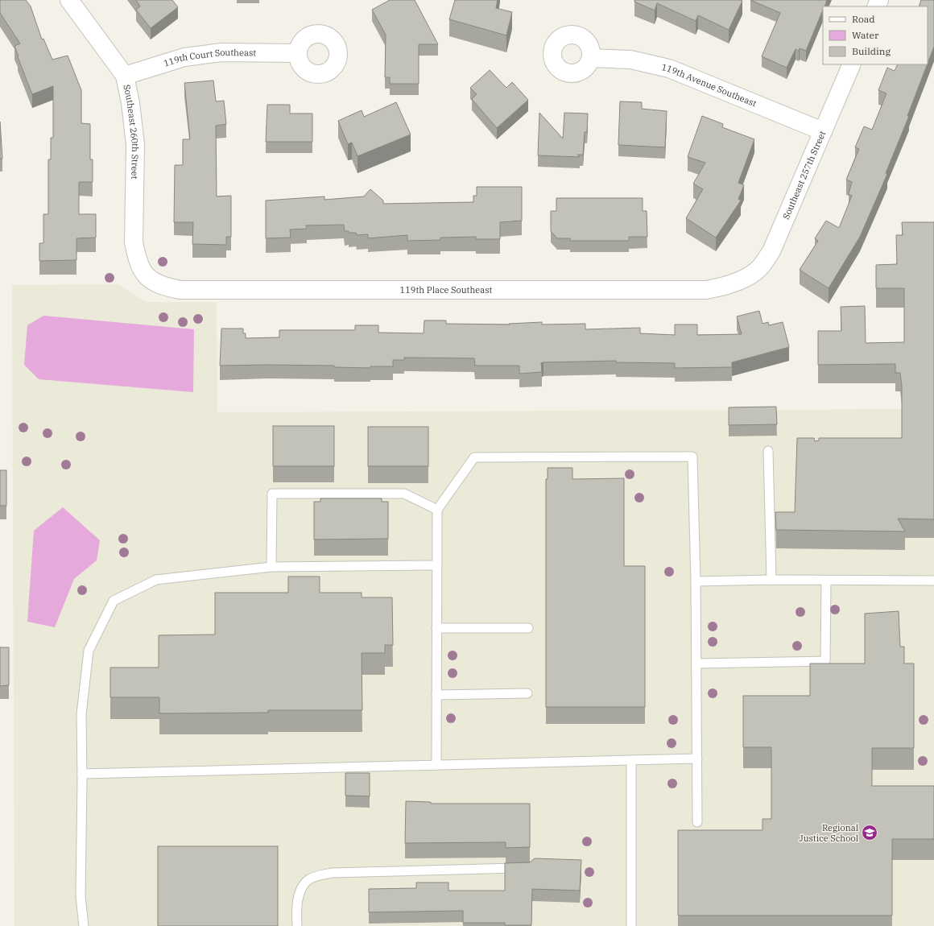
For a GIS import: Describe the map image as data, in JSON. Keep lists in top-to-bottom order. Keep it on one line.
{"streets":{"street":["119th Court Southeast","119th Avenue Southeast","Southeast 260th Street","Southeast 257th Street","119th Place Southeast"]},"crossings":[["119th Court Southeast","Southeast 260th Street"],["119th Avenue Southeast","Southeast 257th Street"],["Southeast 260th Street","119th Place Southeast"],["Southeast 257th Street","119th Place Southeast"]],"places":{"school or university":["Regional Justice School"]},"legend":["Road","Water","Building"]}
